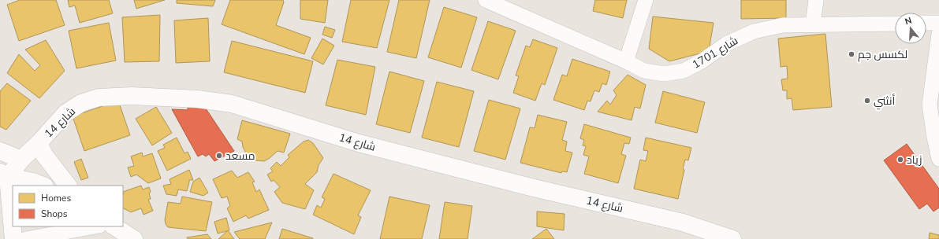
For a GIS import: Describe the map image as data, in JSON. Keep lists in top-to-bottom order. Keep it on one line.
{"streets":{"street":["شارع 1701","شارع 14"]},"places":["لكسس جم","أنثني","مسعد","زياد"],"legend":["Homes","Shops"],"north":"top"}
